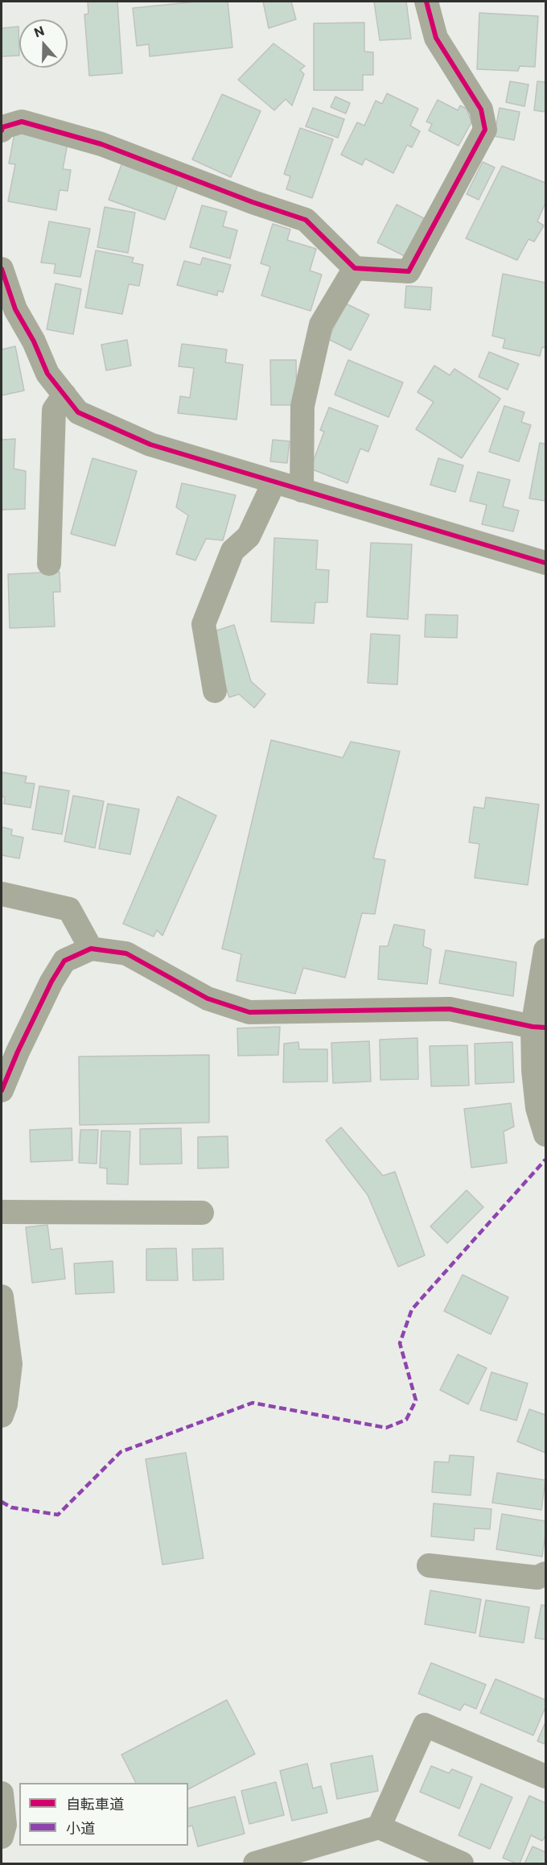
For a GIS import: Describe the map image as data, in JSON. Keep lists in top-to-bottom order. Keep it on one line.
{"legend":["自転車道","小道"],"north":"top"}
